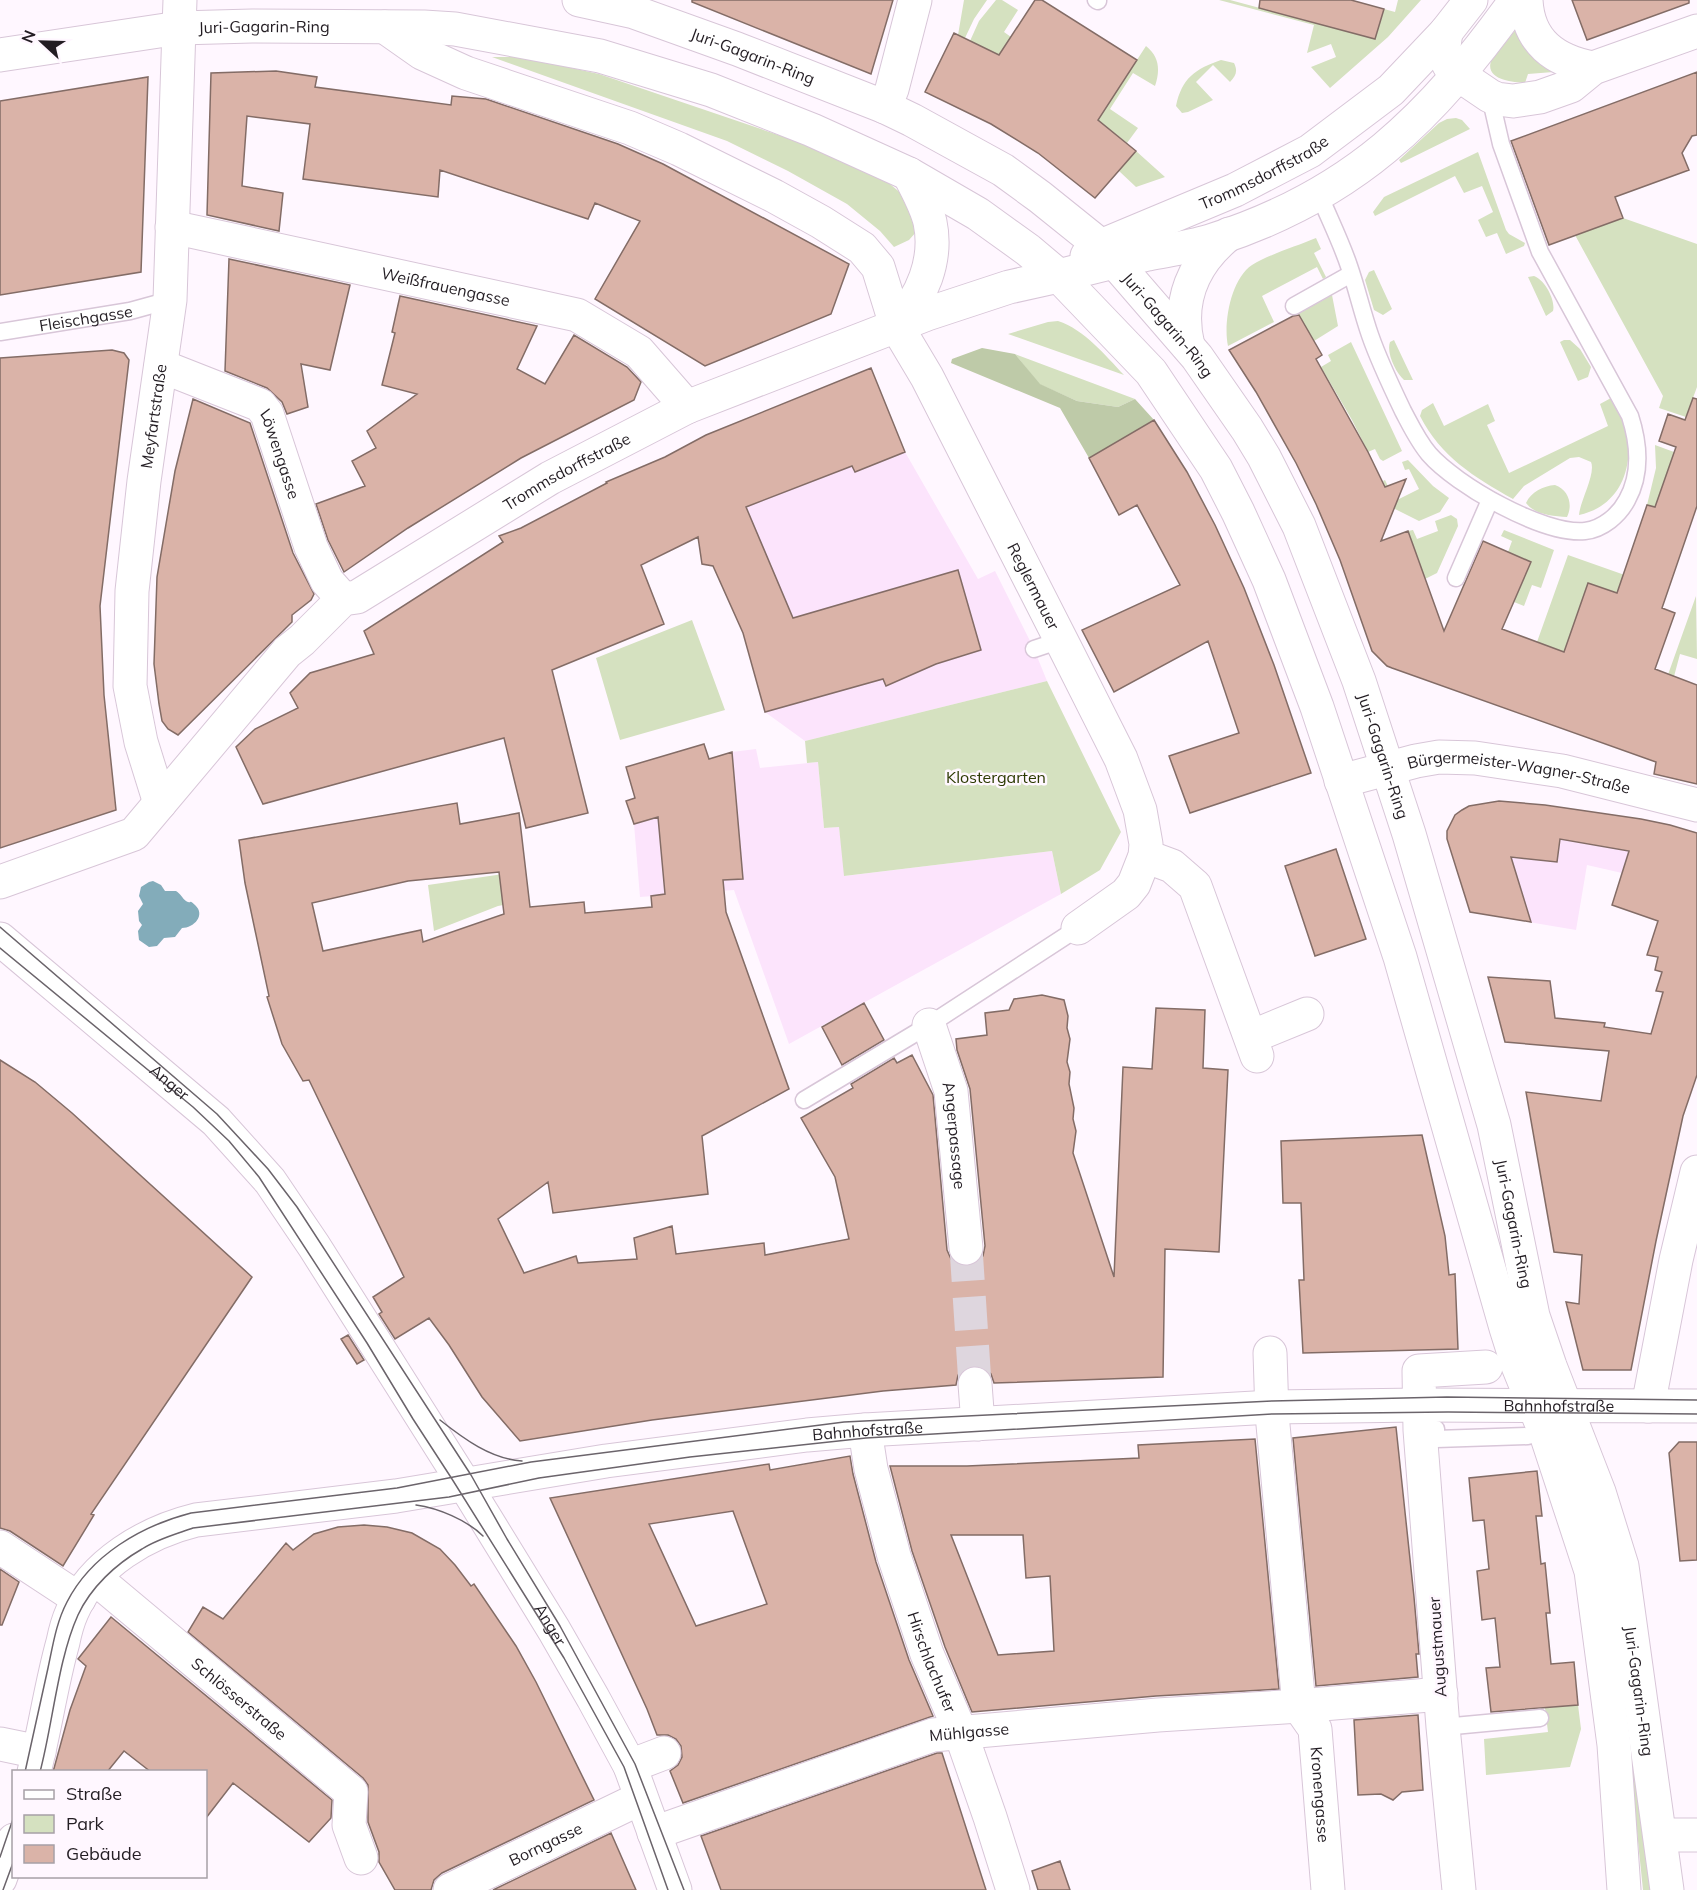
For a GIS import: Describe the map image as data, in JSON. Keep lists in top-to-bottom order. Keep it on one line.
{"streets":{"street":["Juri-Gagarin-Ring","Trommsdorffstraße","Weißfrauengasse","Meyfartstraße","Löwengasse","Reglermauer","Bürgermeister-Wagner-Straße","Anger","Angerpassage","Bahnhofstraße","Augustmauer","Hirschlachufer","Schlösserstraße","Mühlgasse","Kronengasse","Borngasse"],"lane":["Fleischgasse"]},"crossings":[["Juri-Gagarin-Ring","Trommsdorffstraße"],["Juri-Gagarin-Ring","Meyfartstraße"],["Juri-Gagarin-Ring","Bürgermeister-Wagner-Straße"],["Juri-Gagarin-Ring","Bahnhofstraße"],["Trommsdorffstraße","Weißfrauengasse"],["Trommsdorffstraße","Meyfartstraße"],["Trommsdorffstraße","Löwengasse"],["Trommsdorffstraße","Reglermauer"],["Weißfrauengasse","Meyfartstraße"],["Fleischgasse","Meyfartstraße"],["Meyfartstraße","Löwengasse"],["Anger","Bahnhofstraße"],["Anger","Mühlgasse"],["Anger","Borngasse"],["Bahnhofstraße","Augustmauer"],["Bahnhofstraße","Hirschlachufer"],["Augustmauer","Mühlgasse"],["Hirschlachufer","Mühlgasse"],["Mühlgasse","Kronengasse"]],"parks":["Klostergarten"],"legend":["Straße","Park","Gebäude"],"north":"left"}
